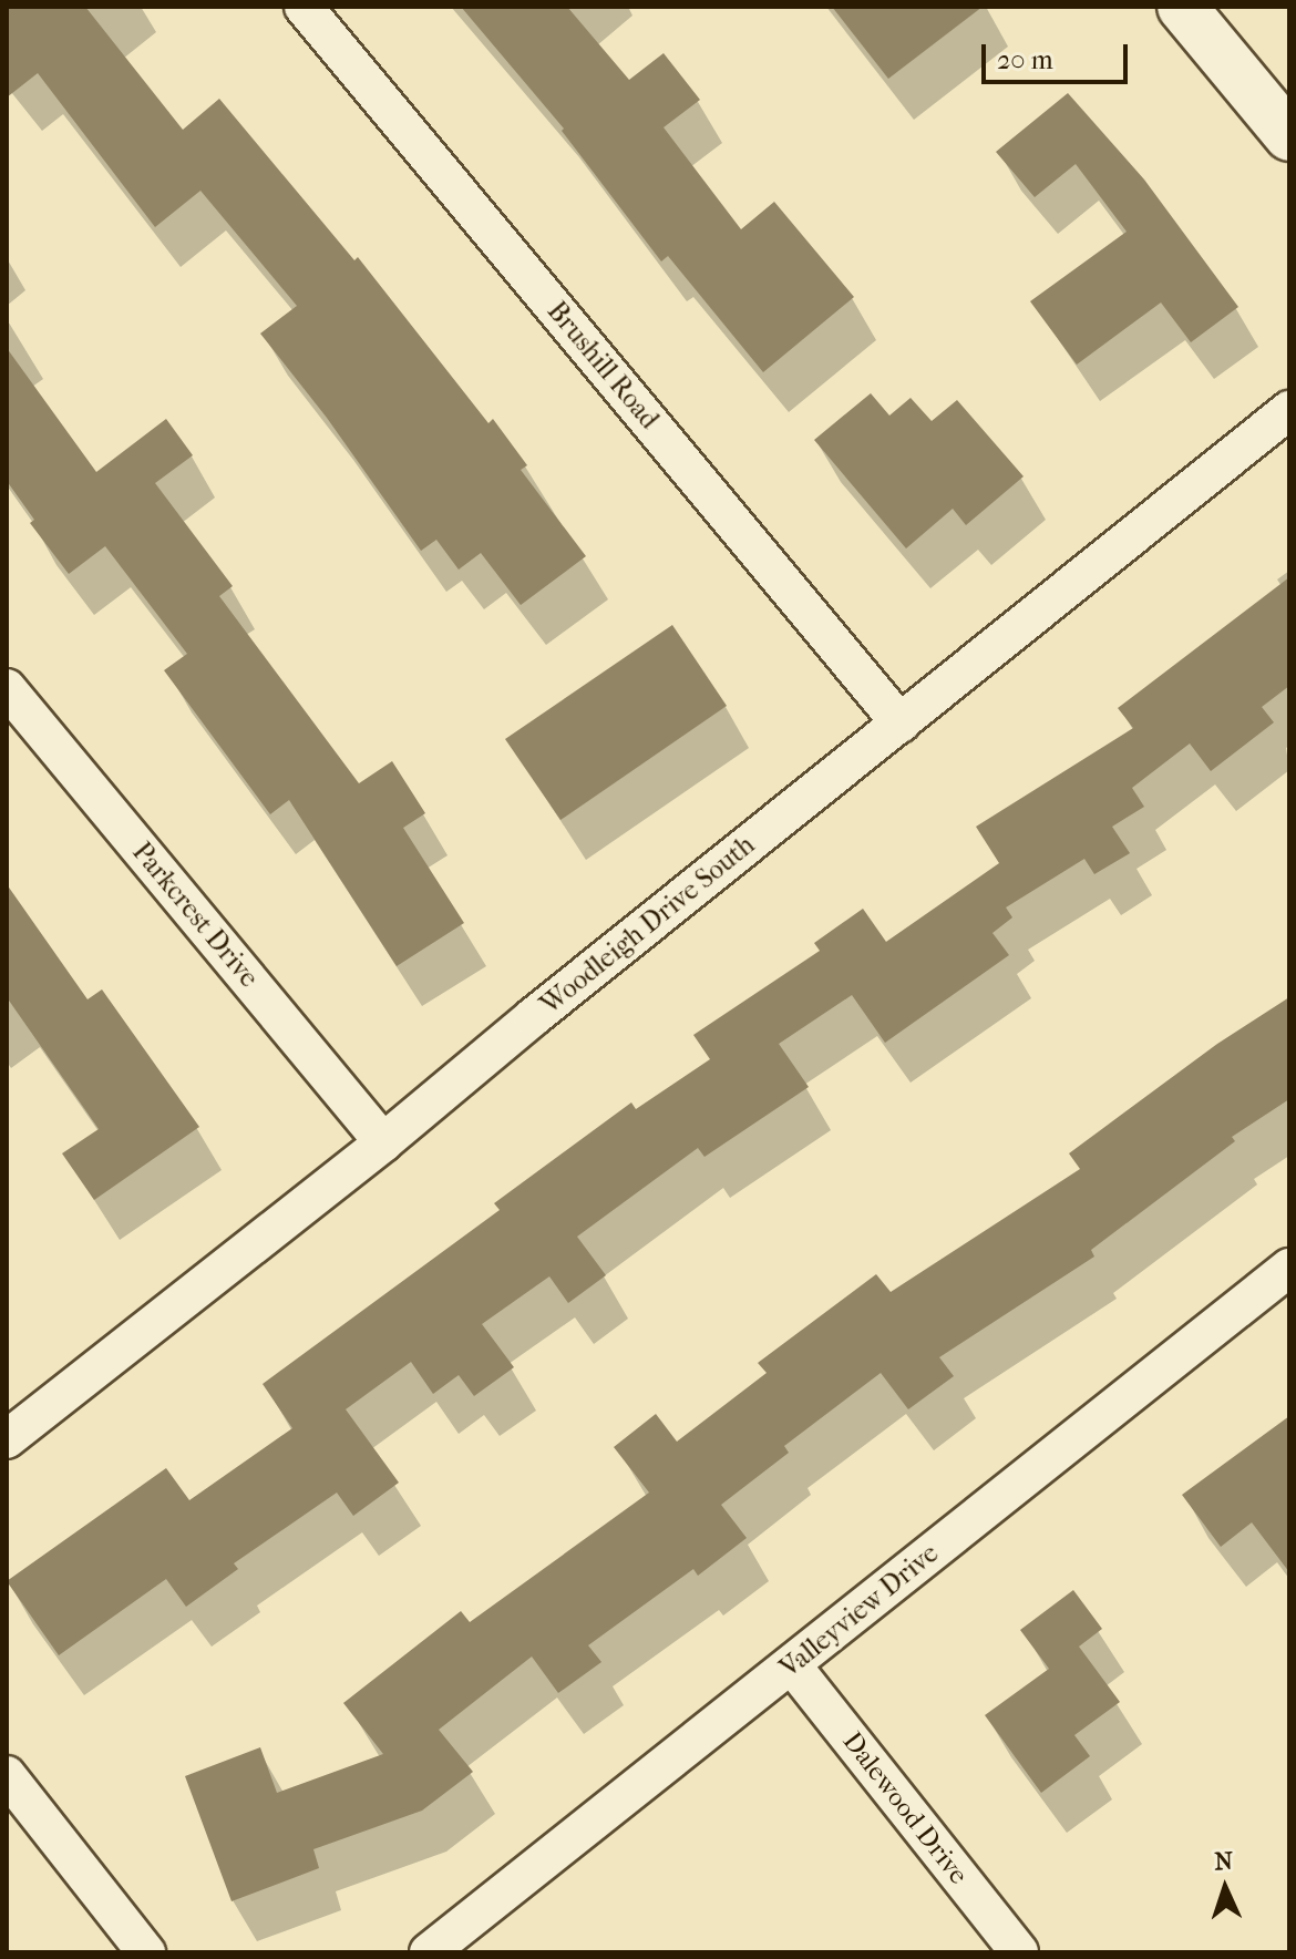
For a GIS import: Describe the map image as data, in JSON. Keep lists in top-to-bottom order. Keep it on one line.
{"streets":{"street":["Brushill Road","Parkcrest Drive","Woodleigh Drive South","Valleyview Drive","Dalewood Drive"]},"crossings":[["Brushill Road","Woodleigh Drive South"],["Parkcrest Drive","Woodleigh Drive South"],["Valleyview Drive","Dalewood Drive"]],"scale_bar":"20 m","north":"top"}
